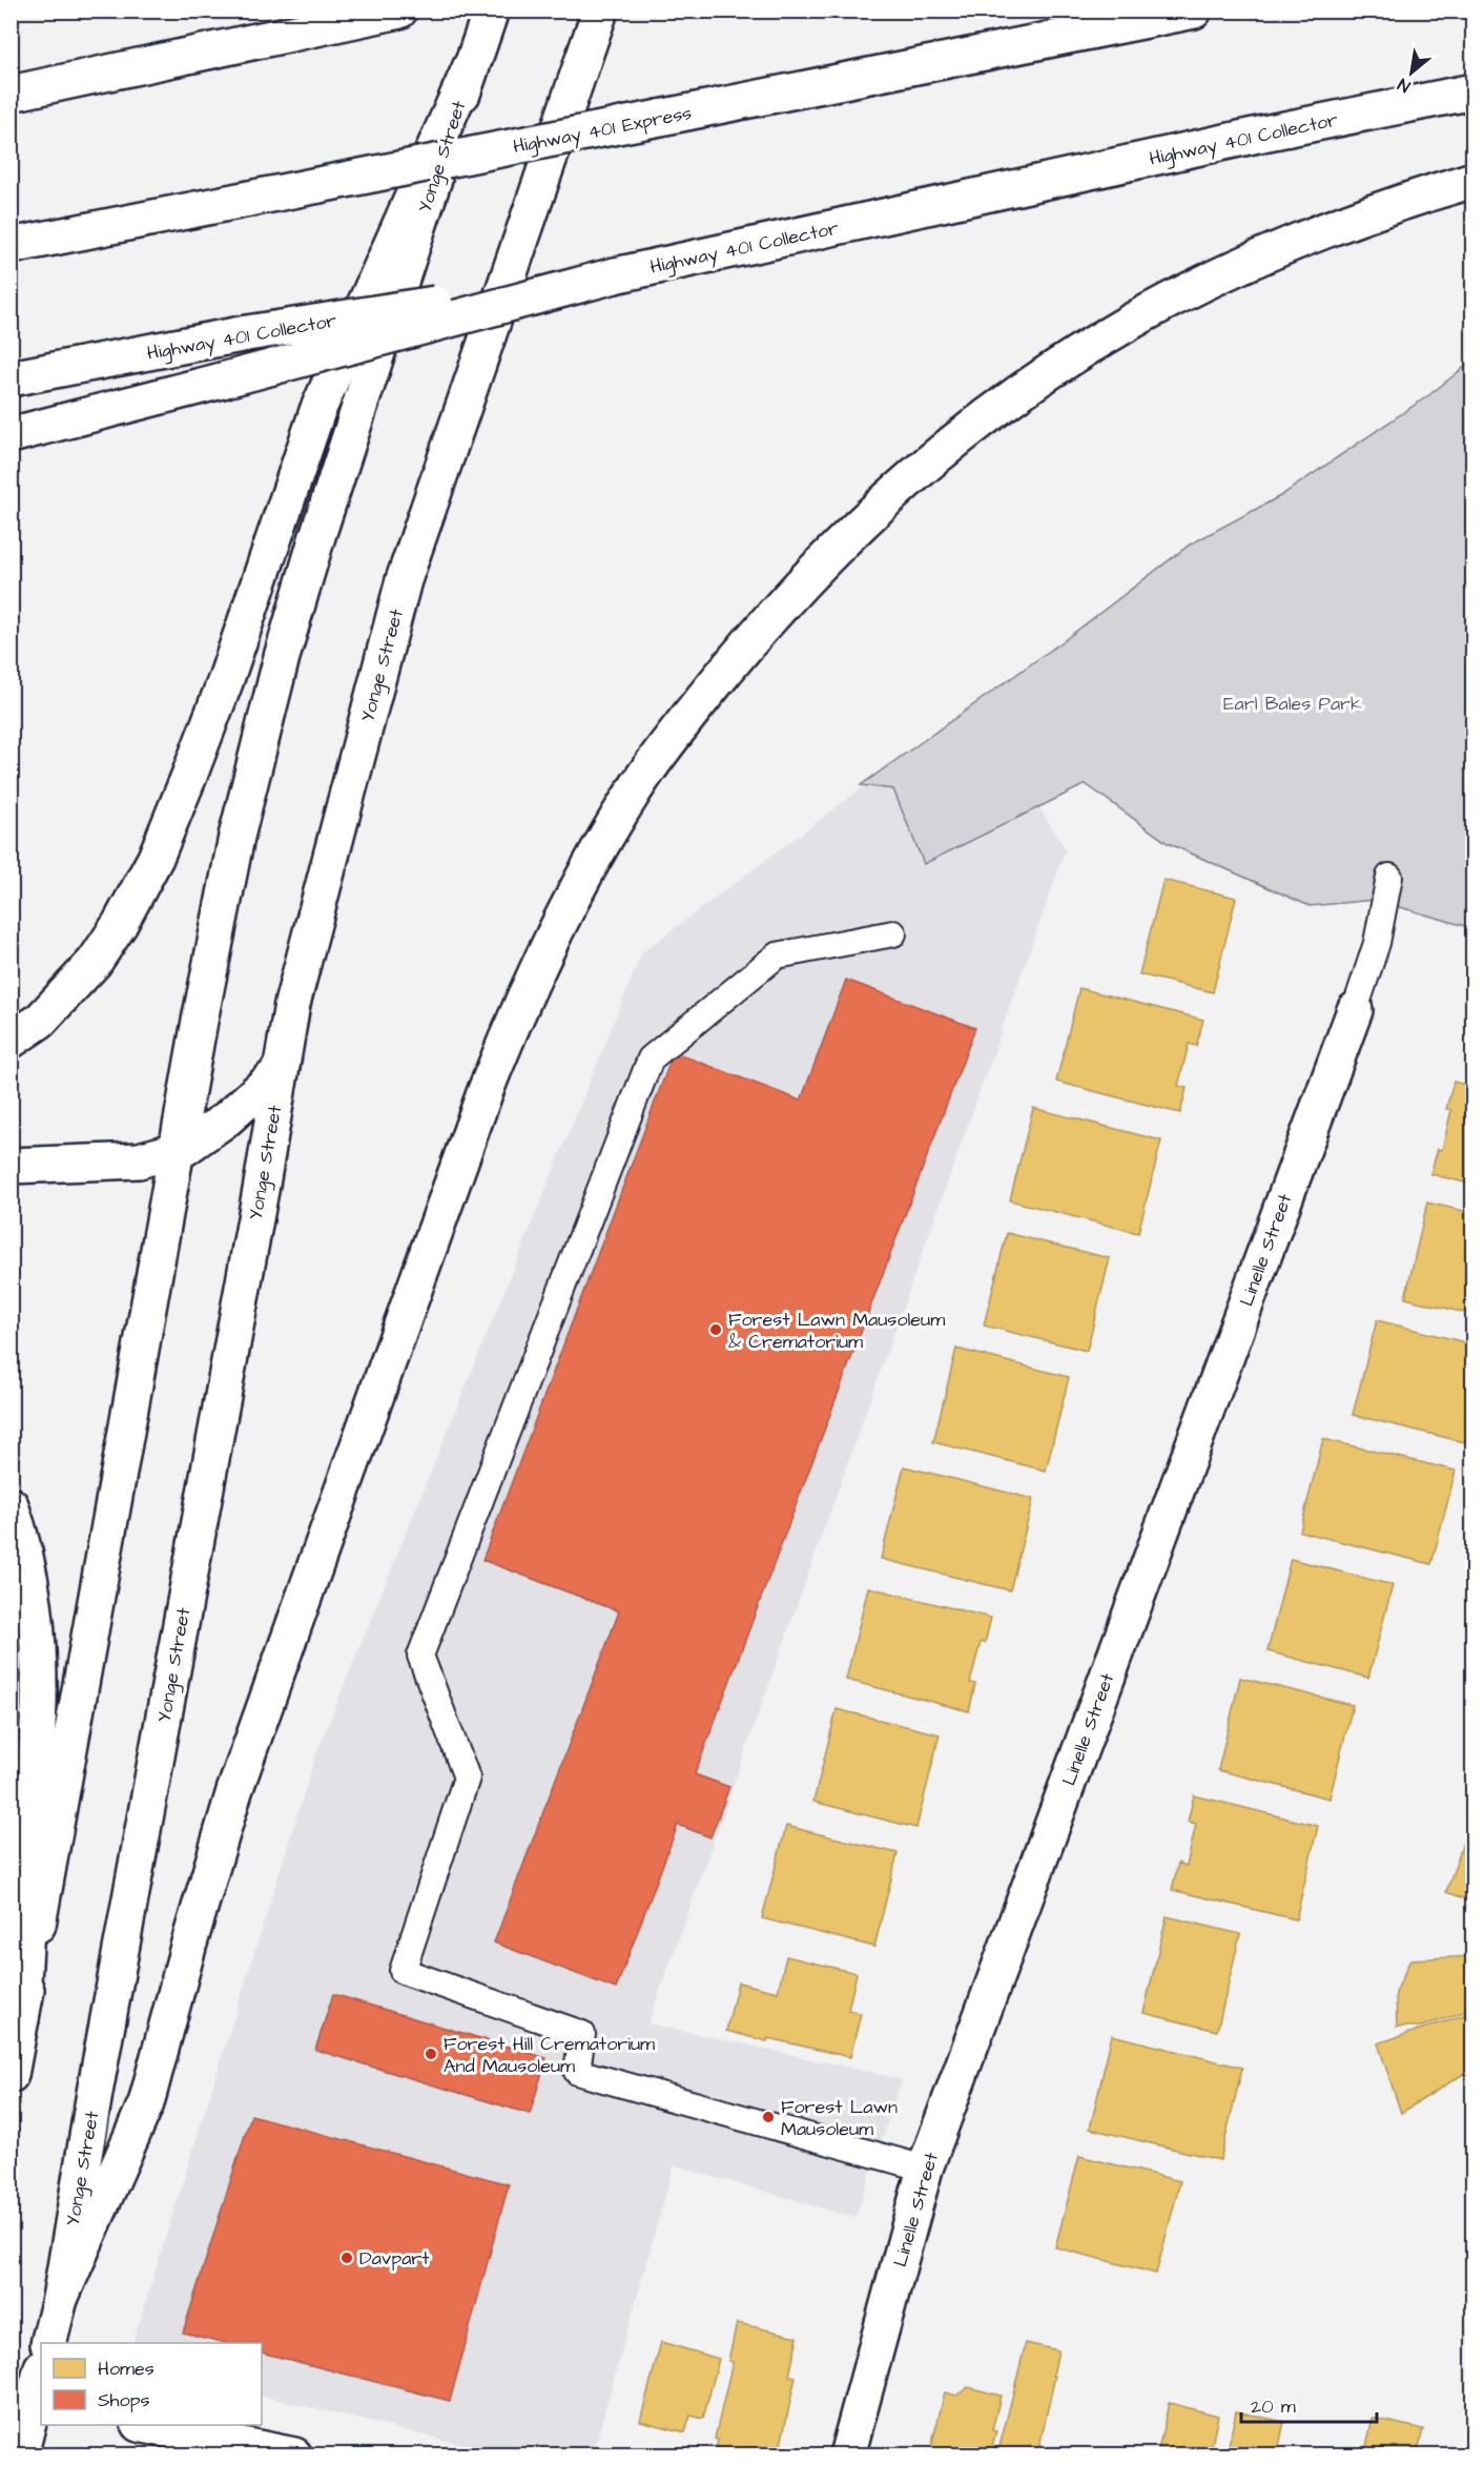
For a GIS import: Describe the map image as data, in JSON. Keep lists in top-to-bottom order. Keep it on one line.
{"streets":{"main road":["Highway 401 Express","Highway 401 Collector","Yonge Street","Linelle Street"]},"parks":["Earl Bales Park"],"places":["Forest Lawn Mausoleum & Crematorium","Forest Hill Crematorium And Mausoleum","Forest Lawn Mausoleum","Davpart"],"legend":["Homes","Shops"],"scale_bar":"20 m","north":"bottom left"}
